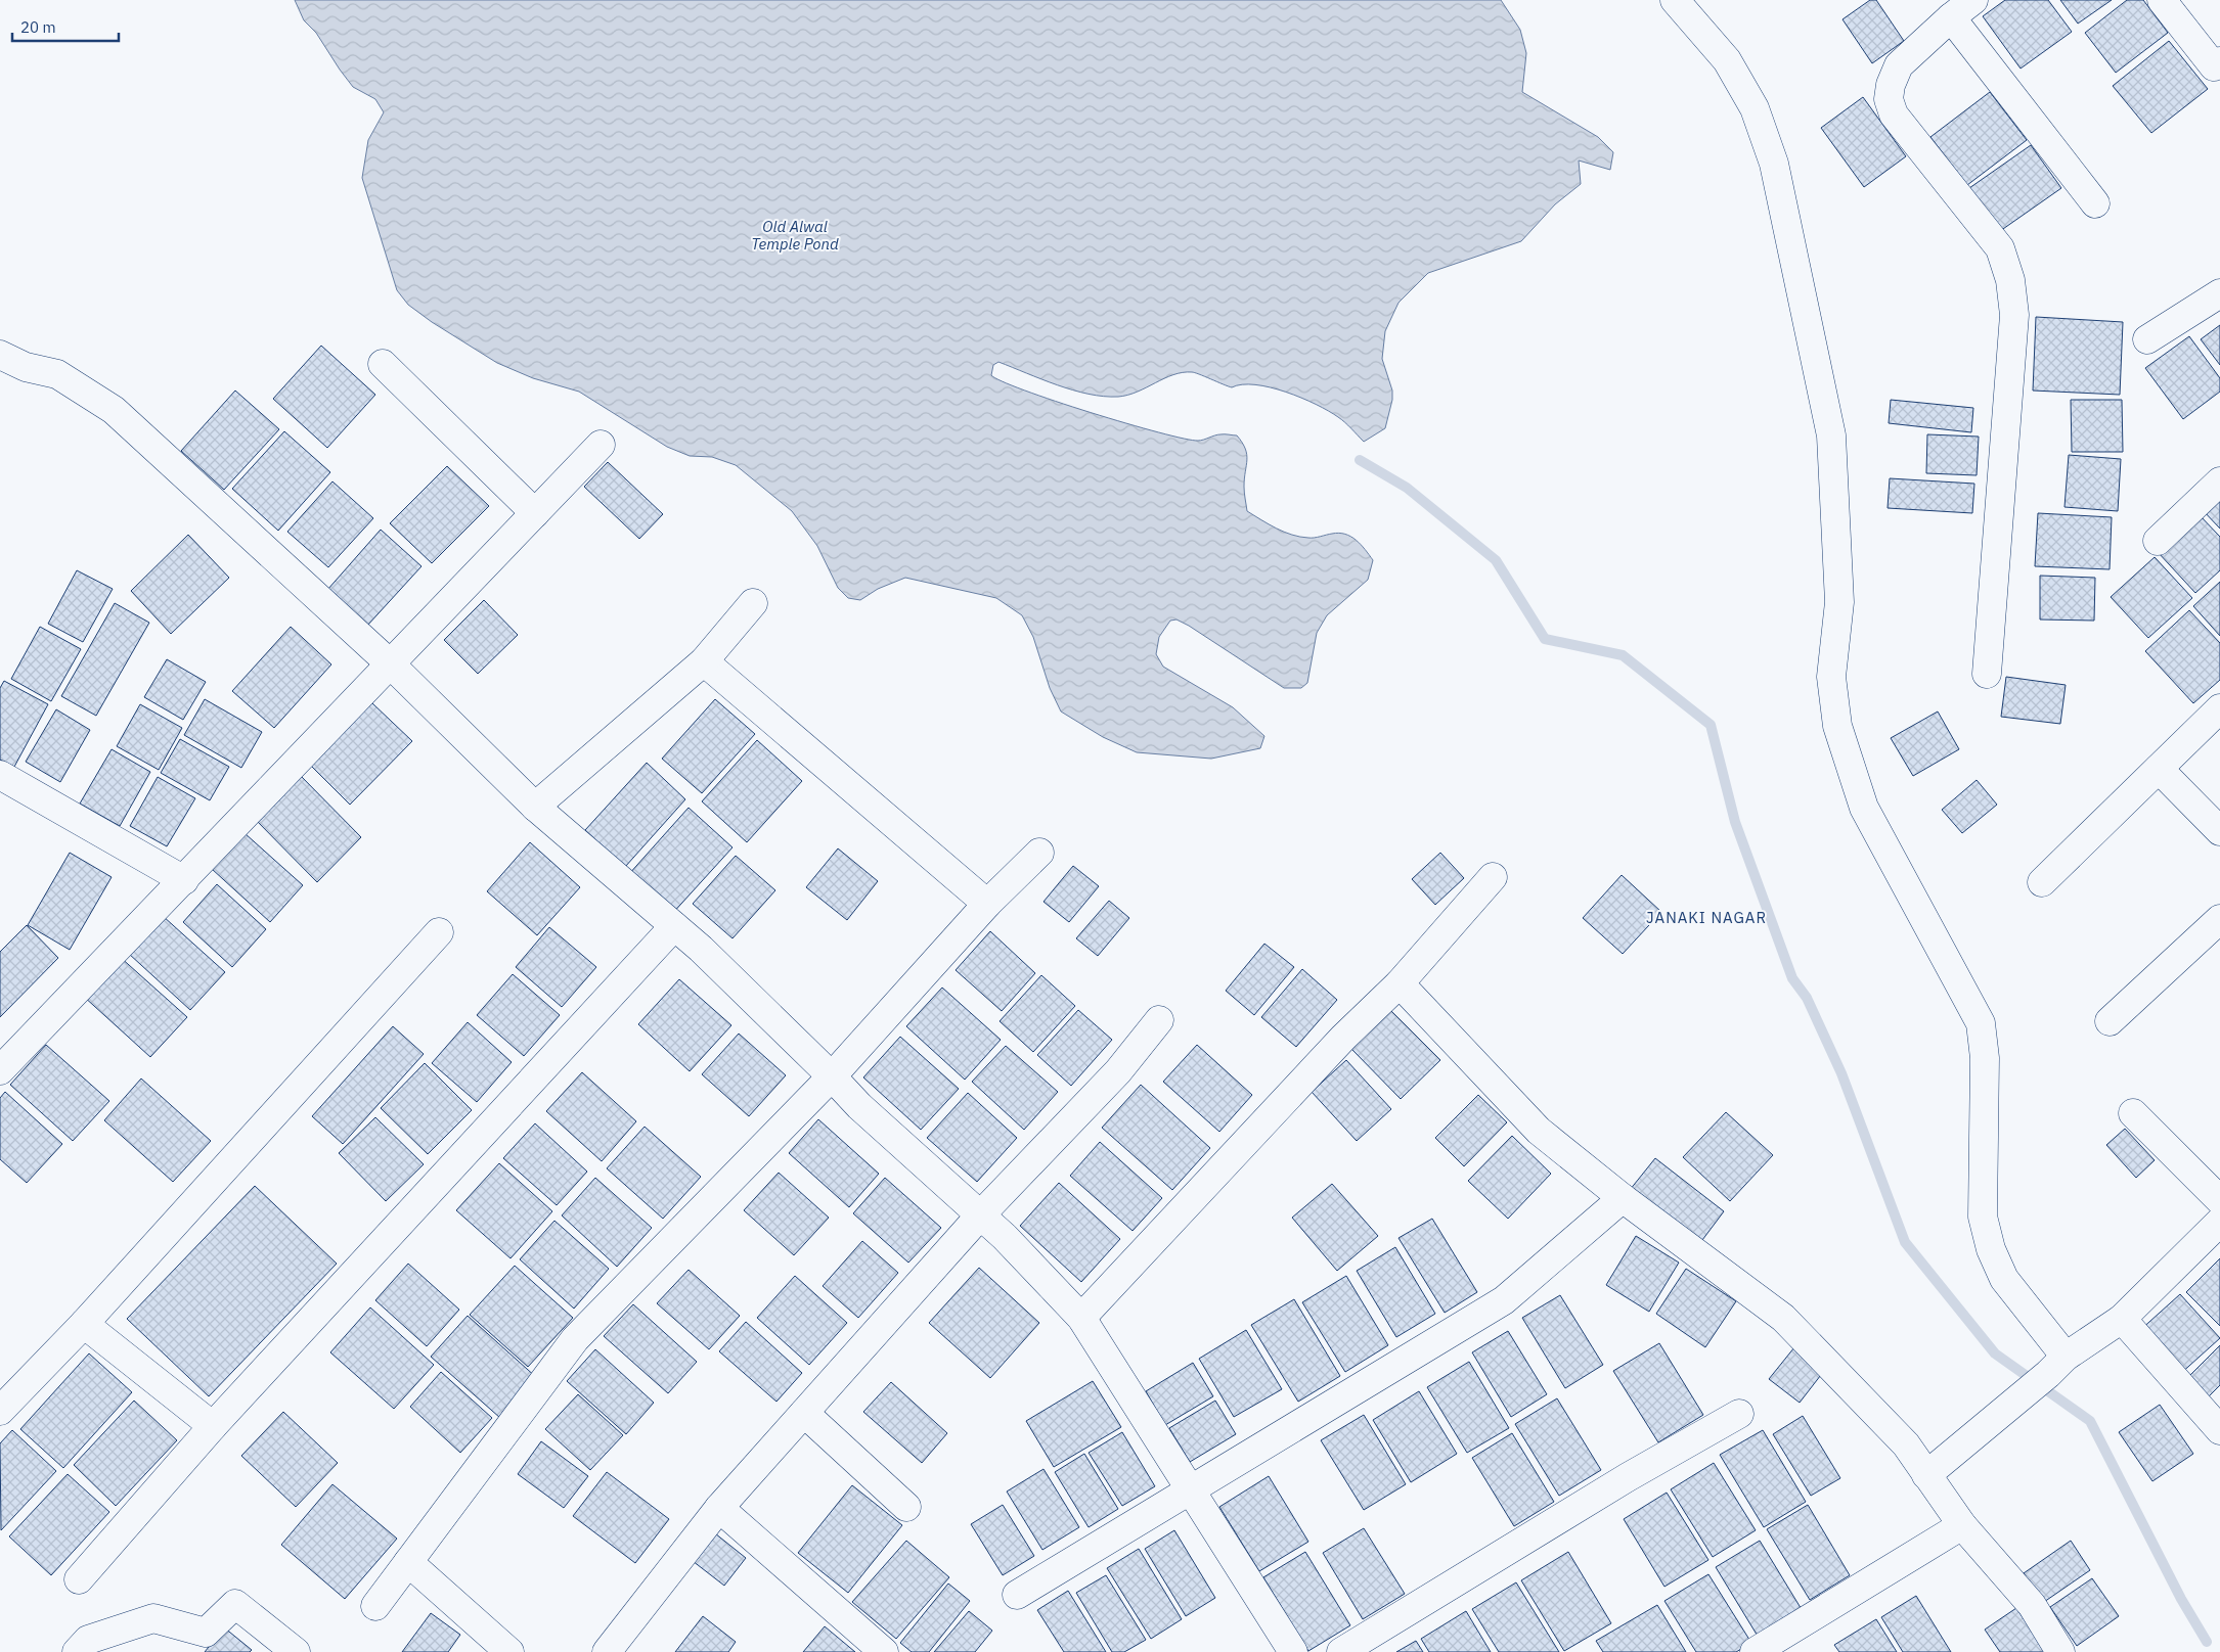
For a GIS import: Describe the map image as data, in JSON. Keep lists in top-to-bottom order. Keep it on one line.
{"districts":["JANAKI NAGAR"],"water":["Old Alwal Temple Pond"],"scale_bar":"20 m"}
